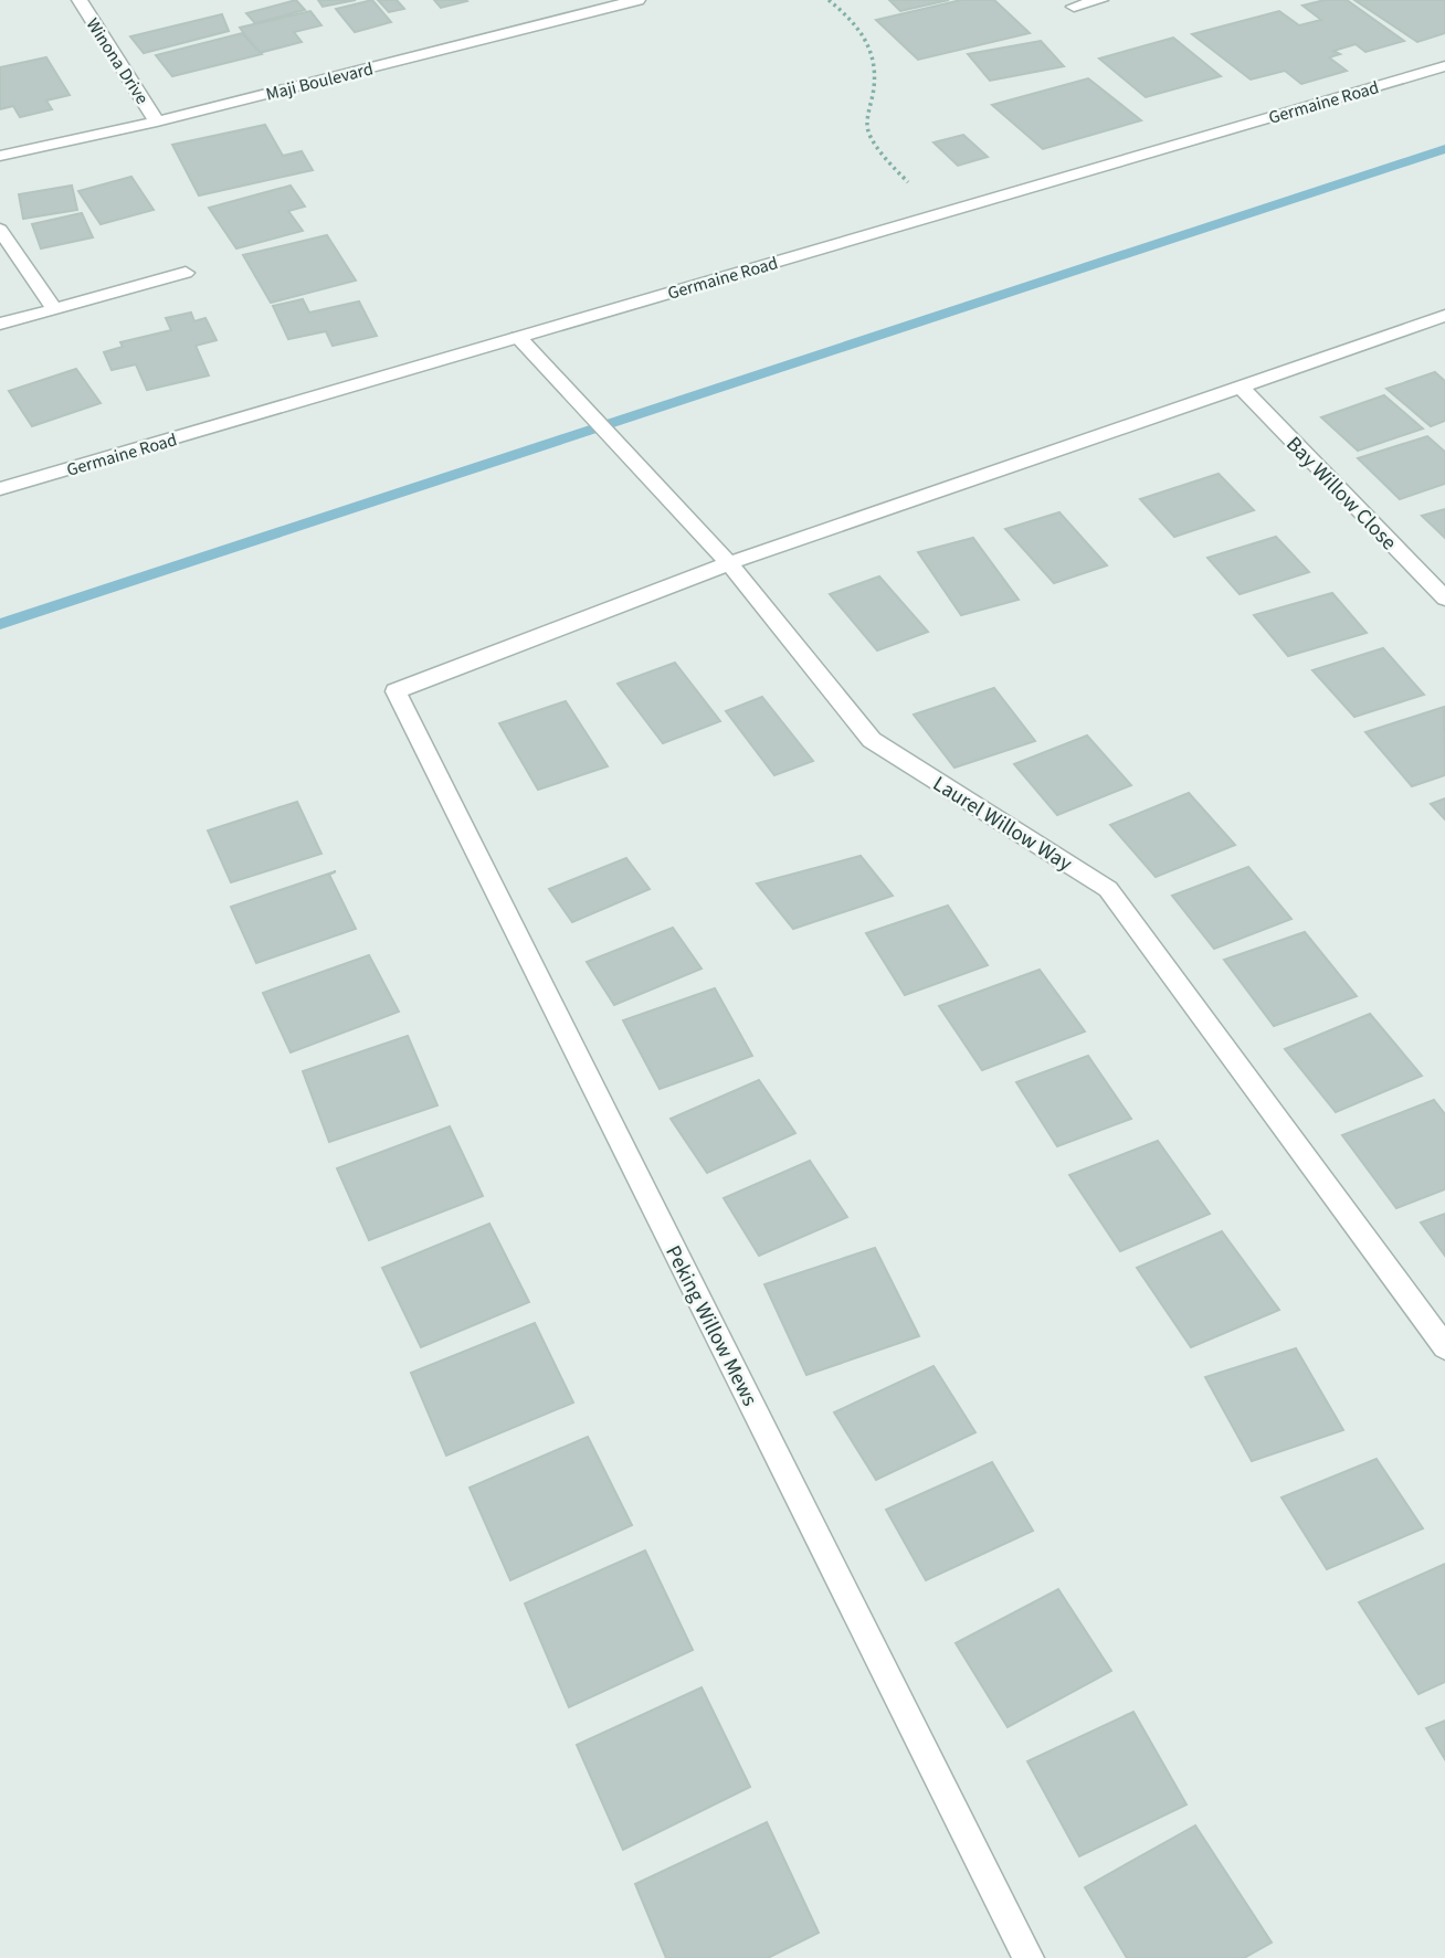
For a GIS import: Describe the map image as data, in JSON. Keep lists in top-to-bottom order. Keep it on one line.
{"streets":{"street":["Winona Drive","Maji Boulevard","Germaine Road","Bay Willow Close","Laurel Willow Way","Peking Willow Mews"]},"crossings":[["Winona Drive","Maji Boulevard"],["Germaine Road","Laurel Willow Way"],["Laurel Willow Way","Peking Willow Mews"]]}
